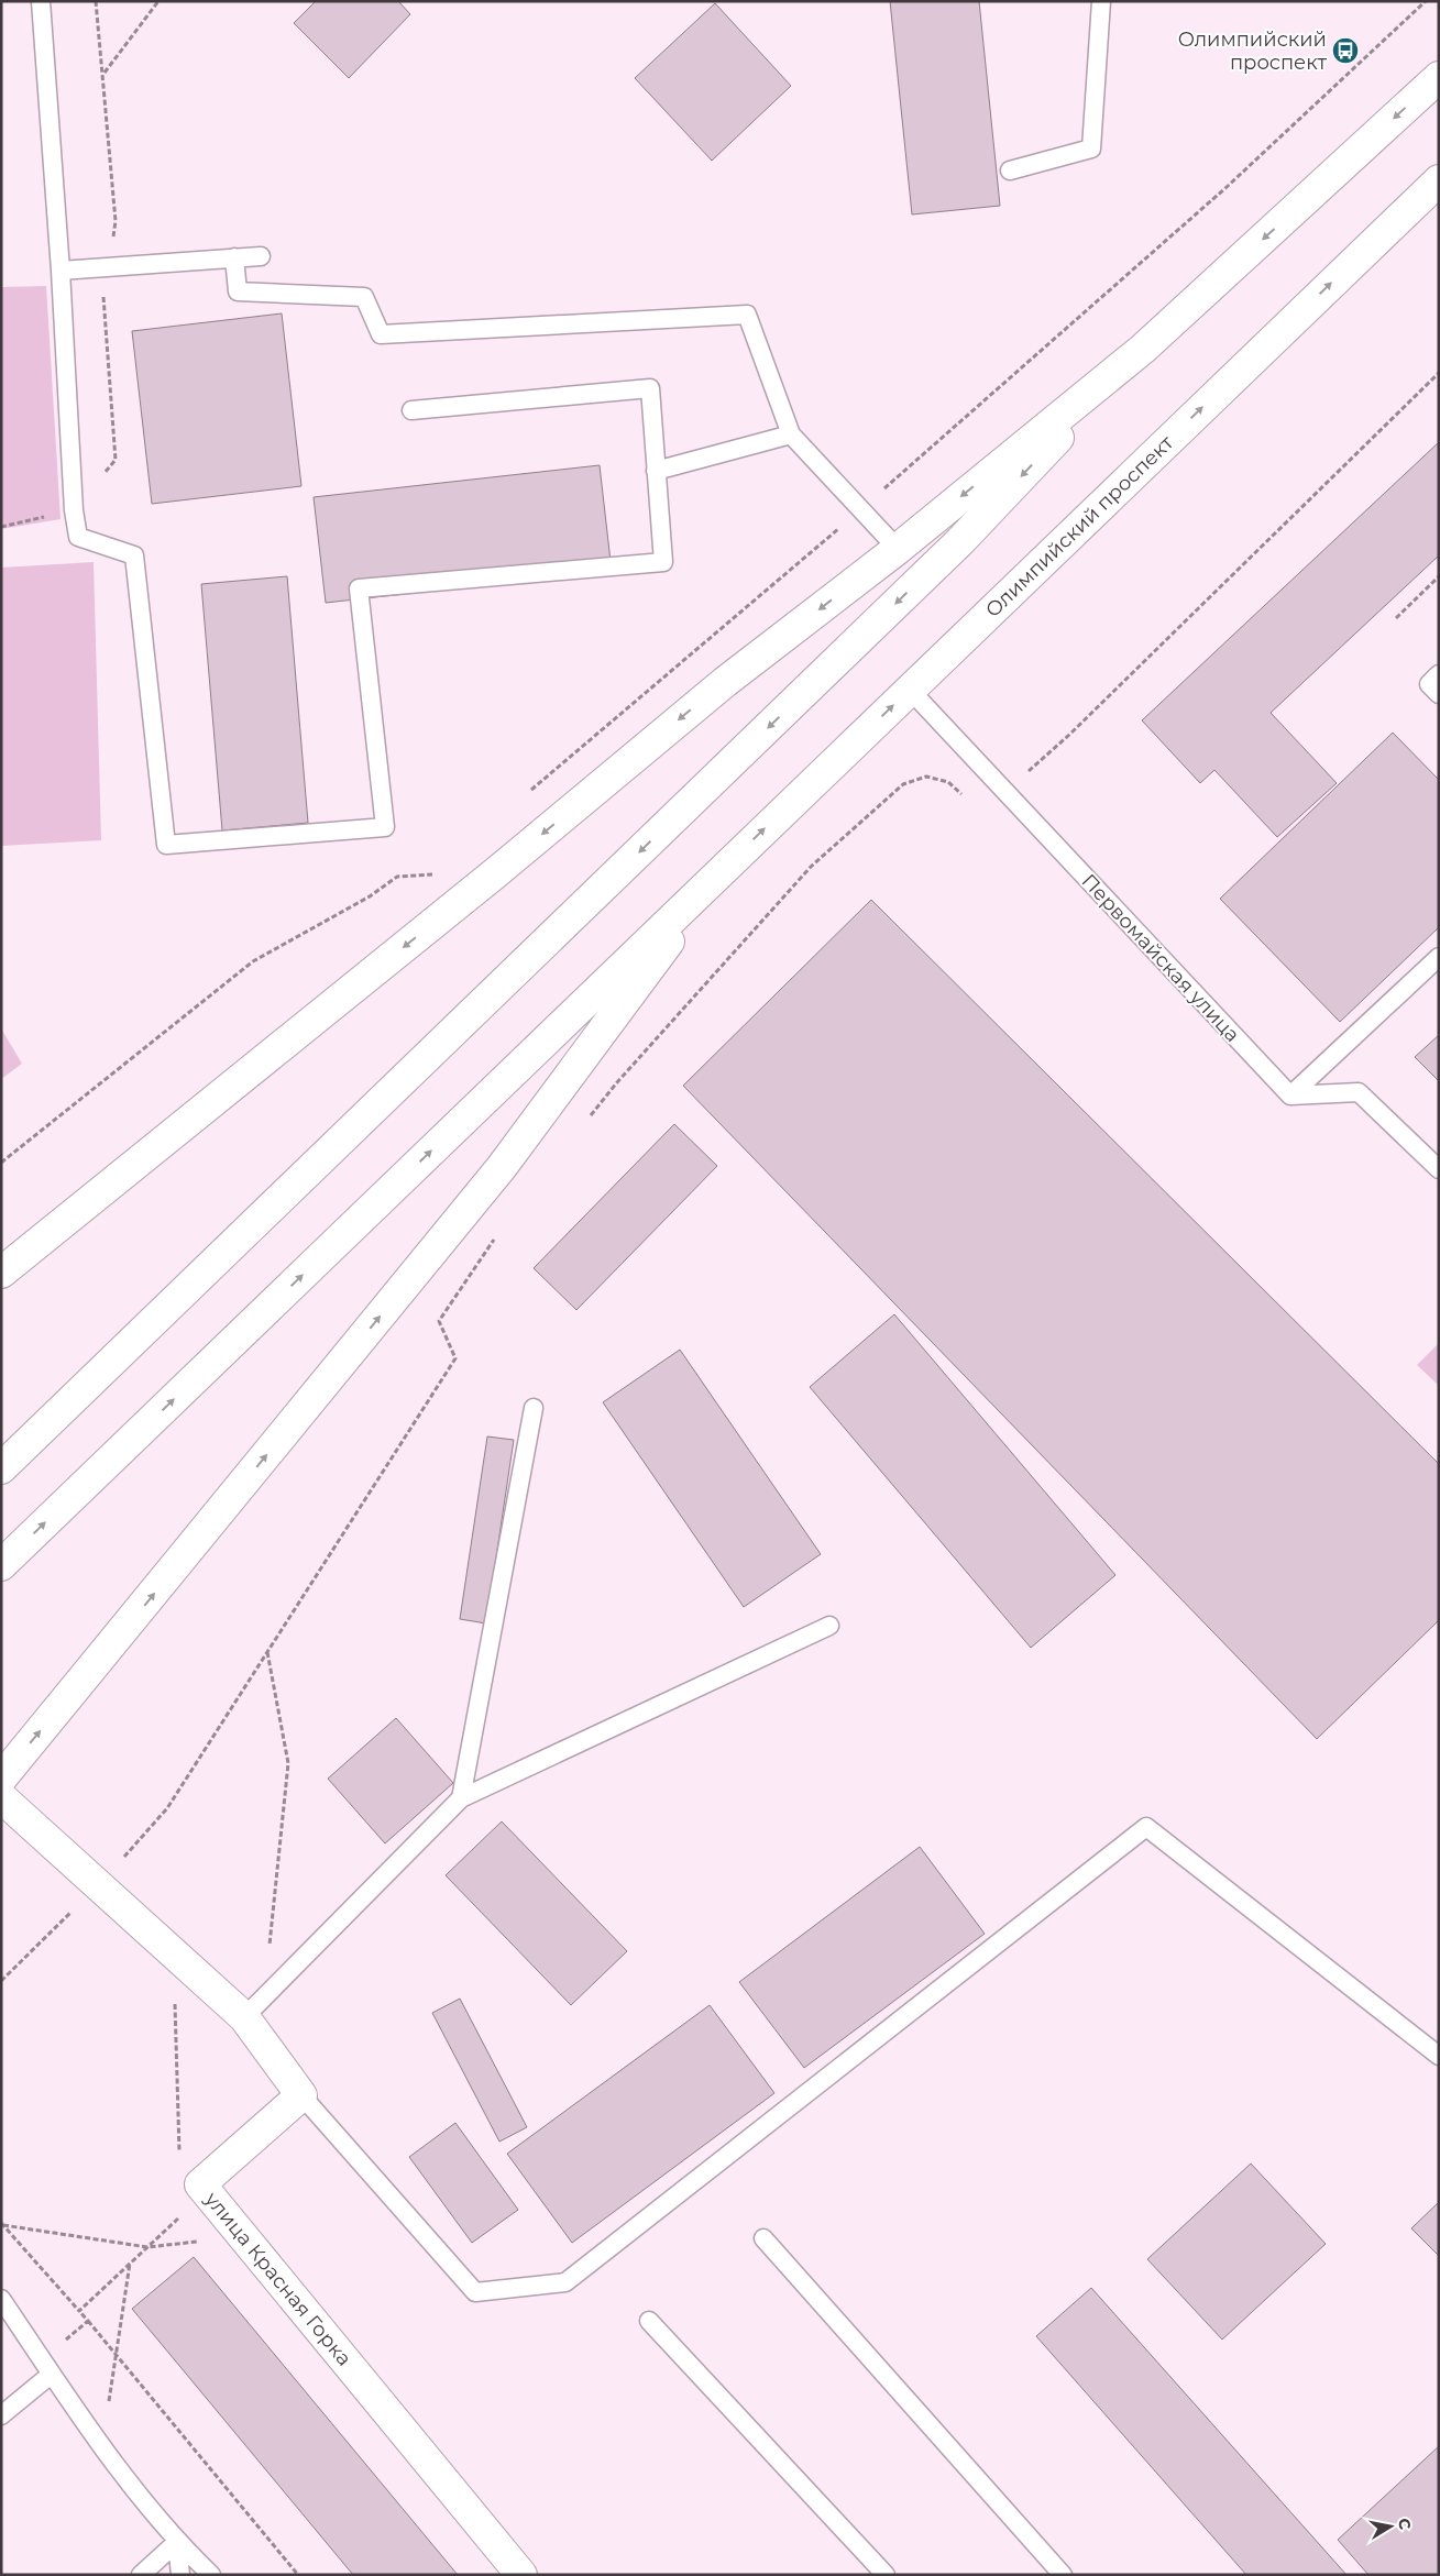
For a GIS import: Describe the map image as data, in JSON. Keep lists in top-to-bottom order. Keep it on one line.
{"streets":{"main road":["Олимпийский проспект","улица Красная Горка"],"lane":["Первомайская улица"]},"crossings":[["Олимпийский проспект","Первомайская улица"]],"places":{"bus stop":["Олимпийский проспект"]},"north":"right"}
